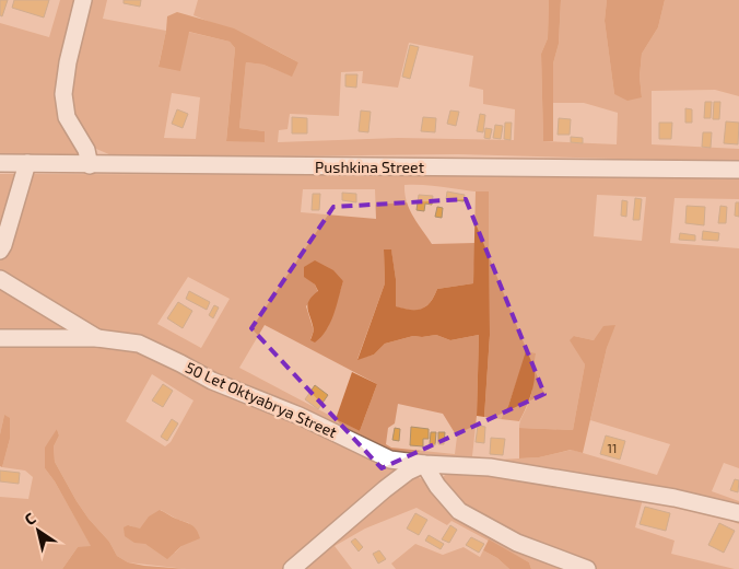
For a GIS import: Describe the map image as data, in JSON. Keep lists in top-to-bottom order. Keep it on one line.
{"streets":{"street":["Pushkina Street","50 Let Oktyabrya Street"]},"house_numbers":["11"],"north":"top left"}
